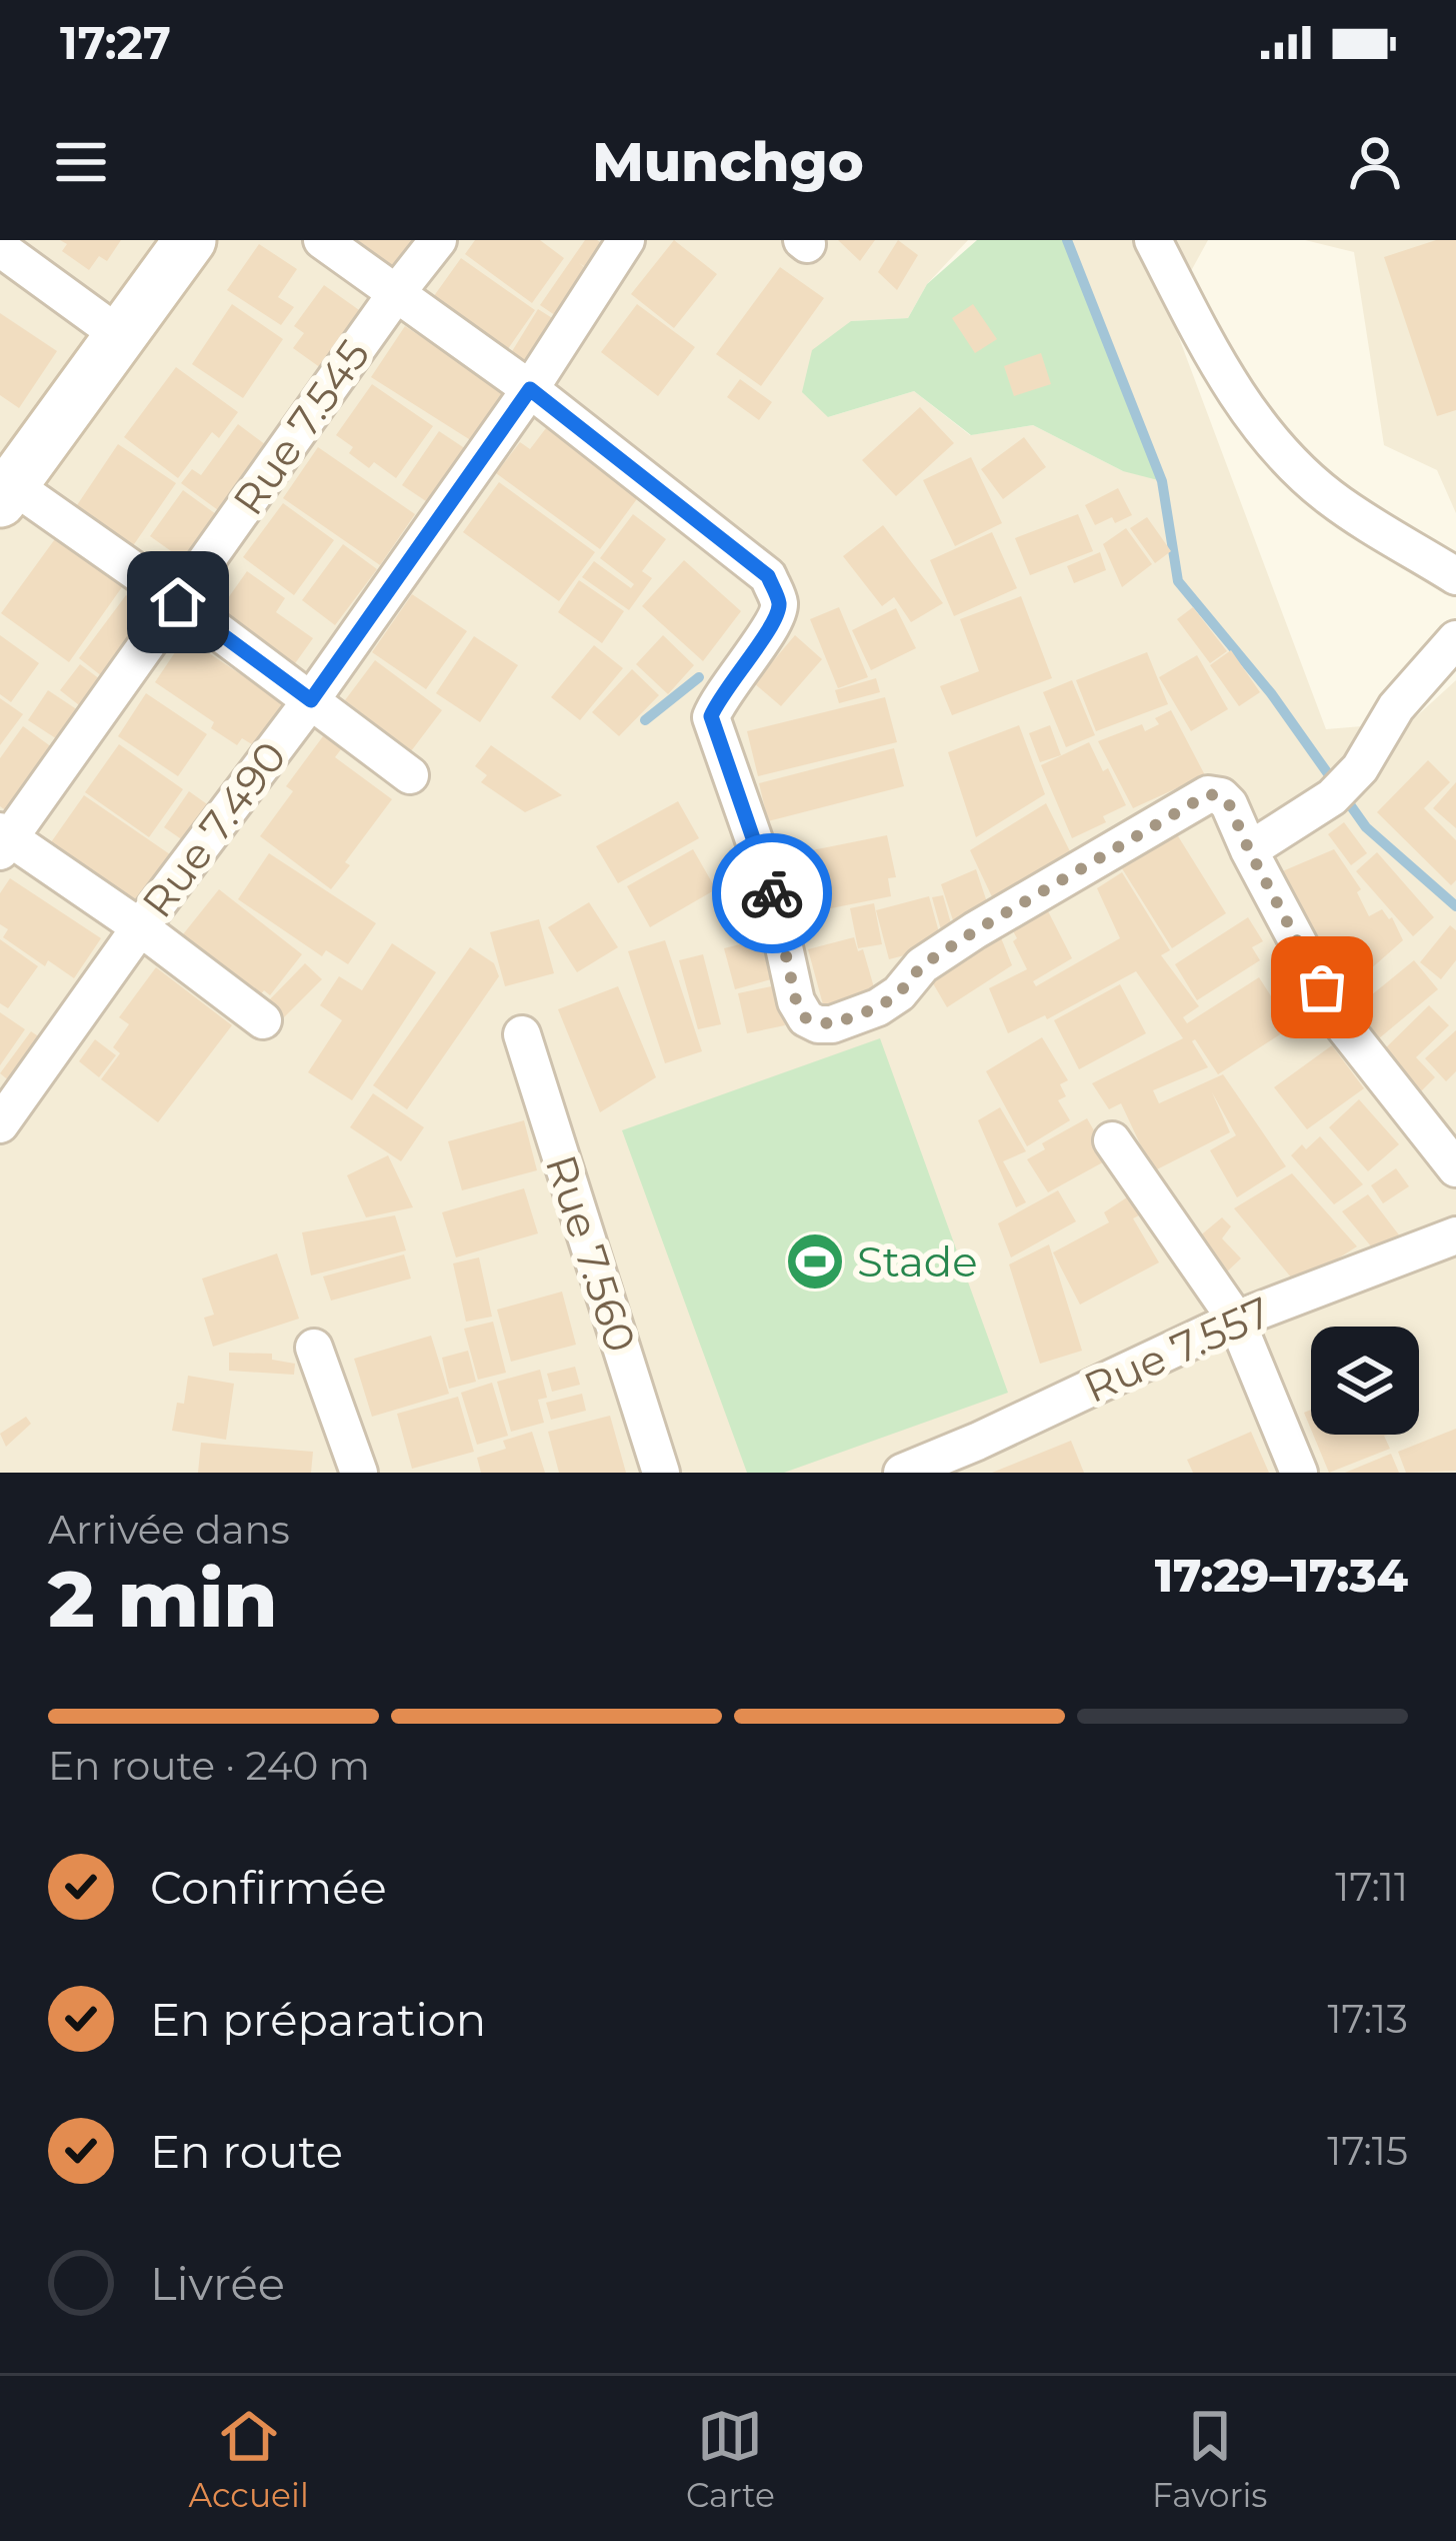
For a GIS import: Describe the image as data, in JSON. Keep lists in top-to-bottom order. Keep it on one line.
{"streets":{"street":["Rue 7.545","Rue 7.490","Rue 7.560","Rue 7.557"]},"places":{"sports":["Stade"]},"page":{"status":"17:27","header":"Munchgo","heading":["2 min","Arrivée dans","17:29–17:34"],"bar":"En route · 240 m","list":[["Confirmée","17:11"],["En préparation","17:13"],["En route","17:15"],"Livrée"],"tabs":["Accueil","Carte","Favoris"]}}
